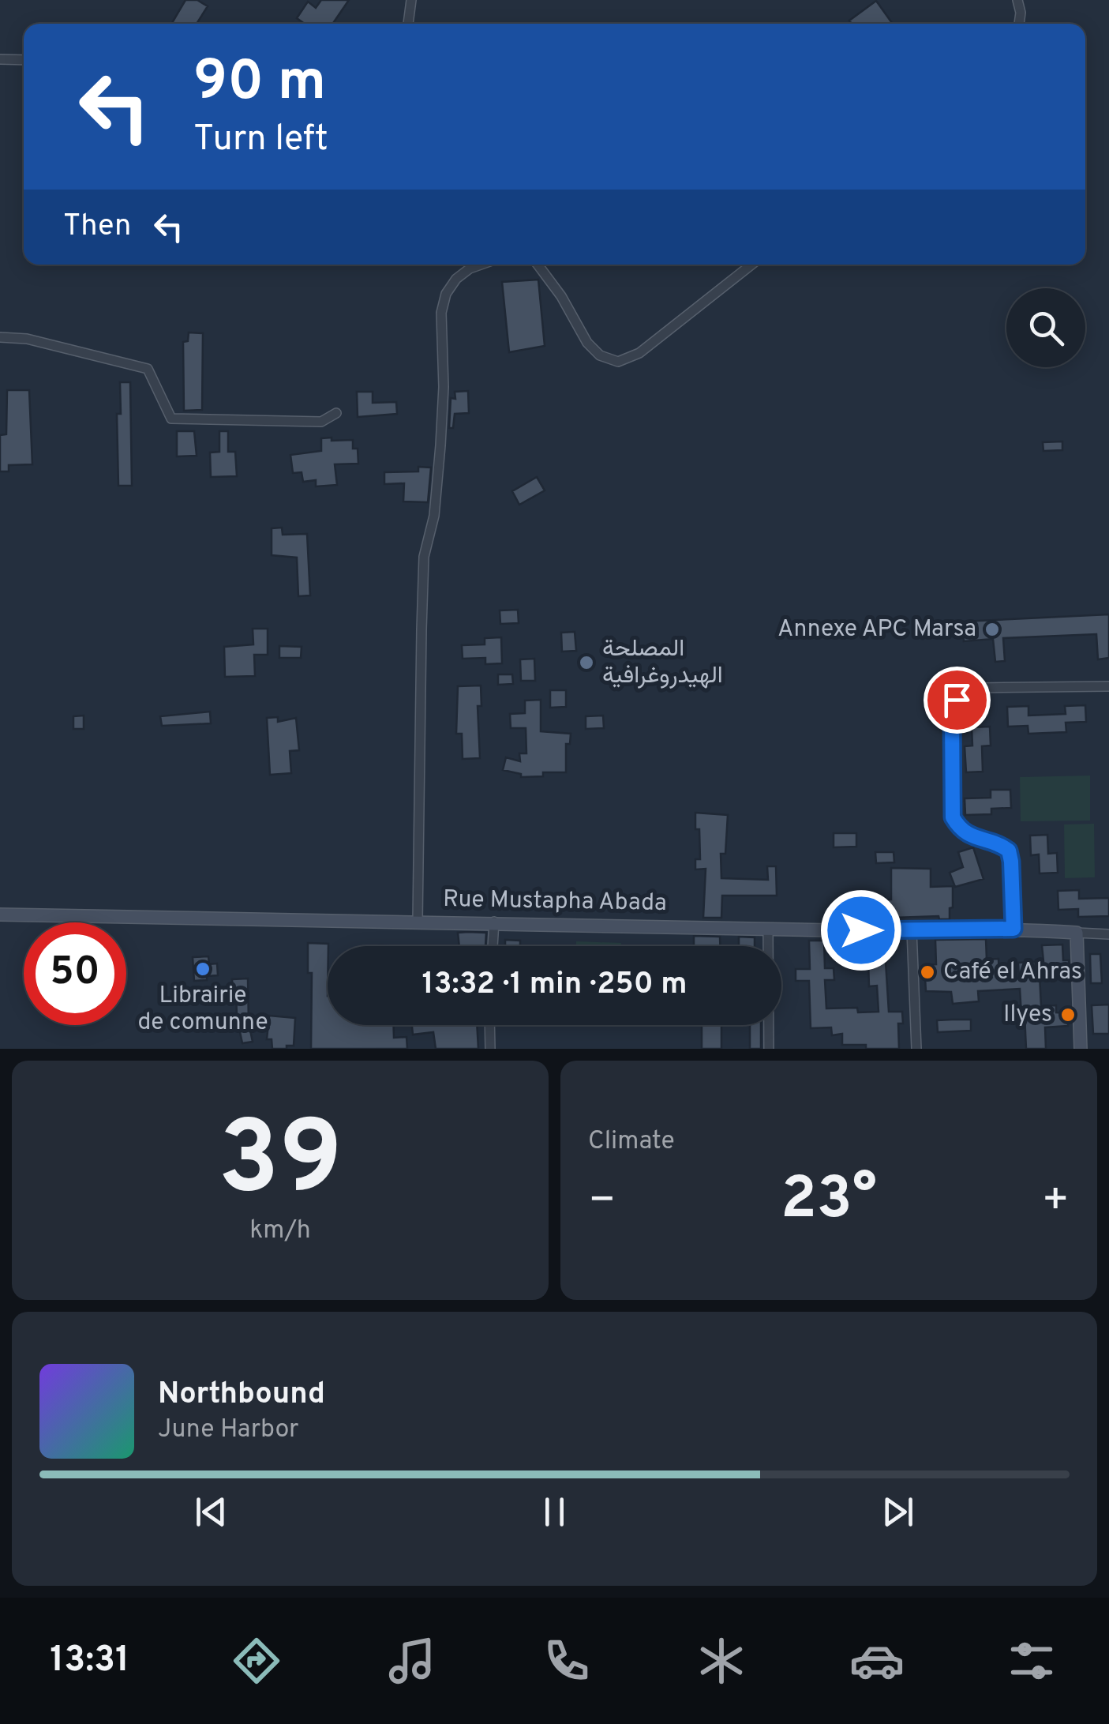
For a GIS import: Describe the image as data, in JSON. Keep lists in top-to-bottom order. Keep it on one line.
{"streets":{"main road":["Rue Mustapha Abada"]},"places":["Annexe APC Marsa","المصلحة الهيدروغرافية","Librairie de comunne","Café el Ahras","Ilyes"],"page":{"turn":["90 m","Turn left"],"then":"Then","limit":"50","trip":"13:32 · 1 min · 250 m","tile":[["39","km/h"],"Climate"],"heat":["−","23°","+"],"song":["Northbound","June Harbor"],"tabs":"13:31"}}
